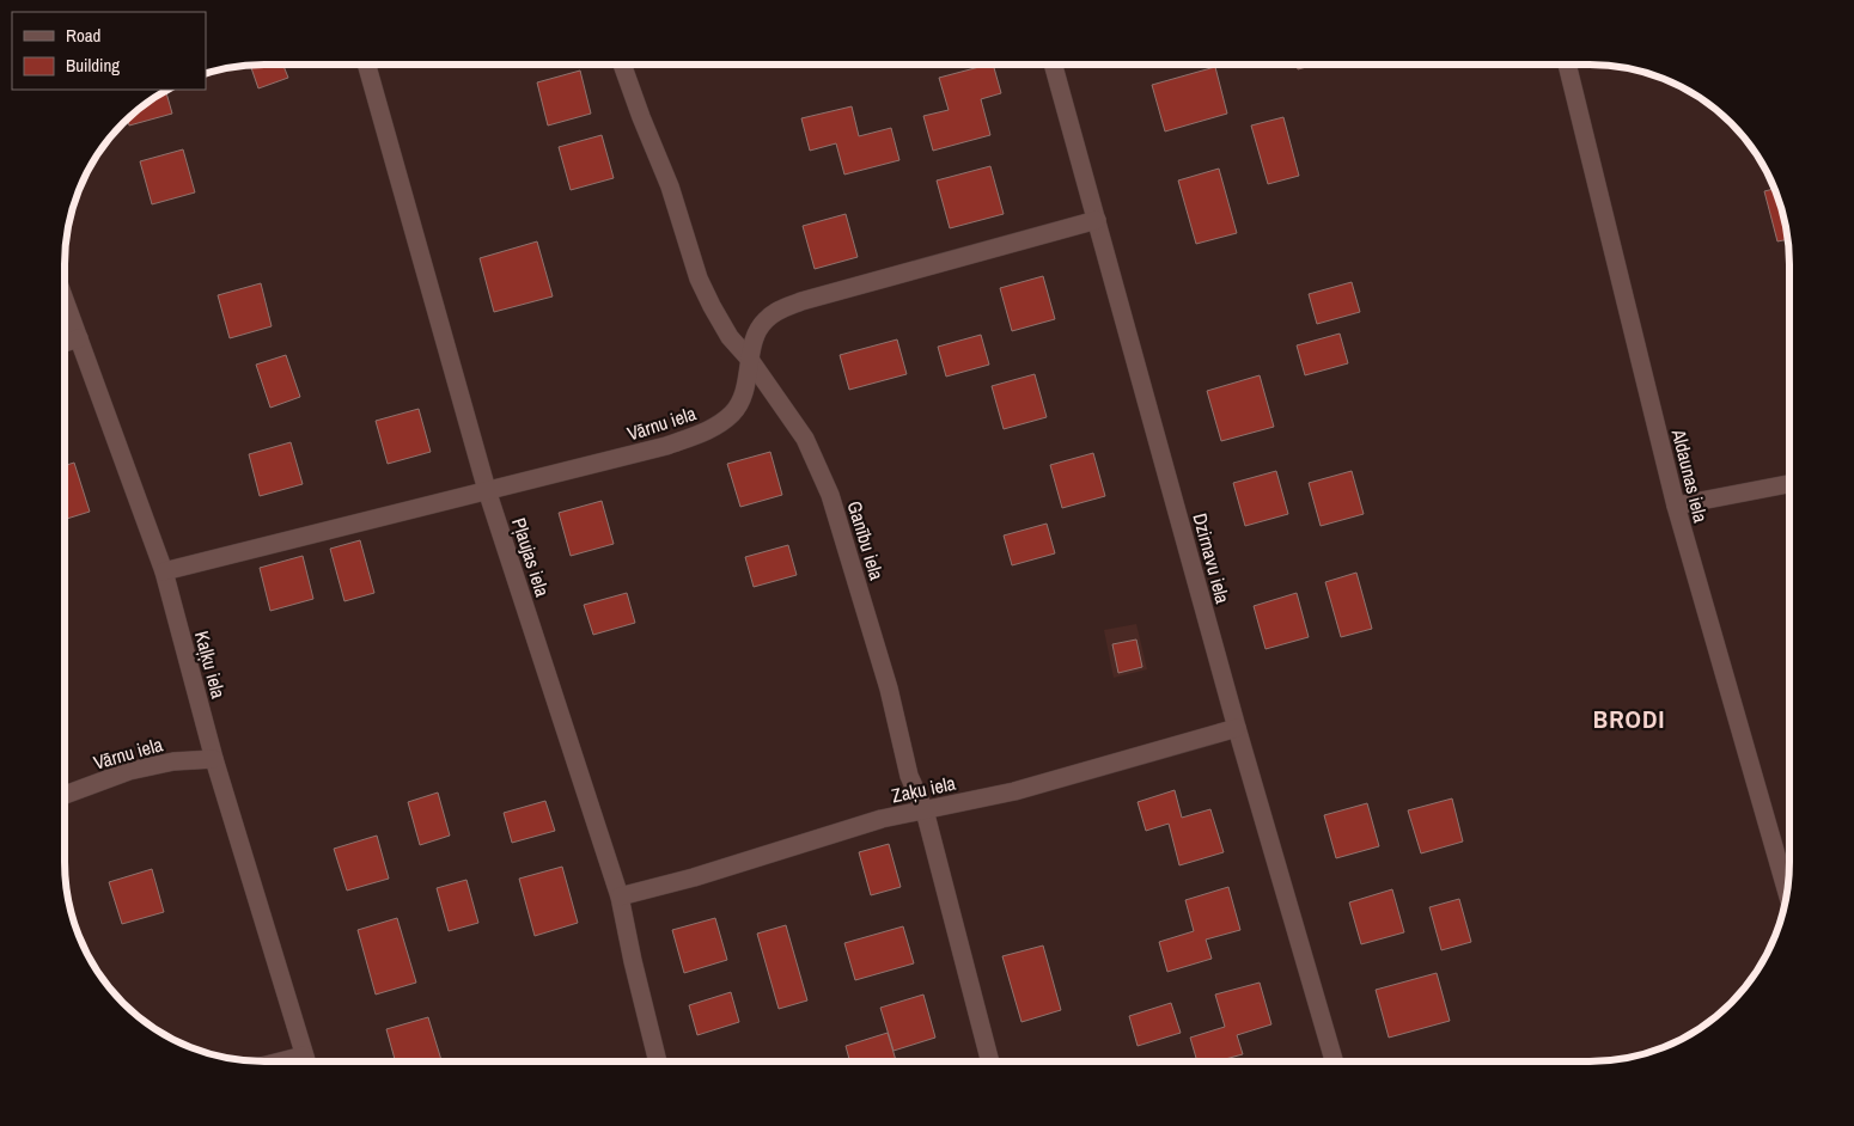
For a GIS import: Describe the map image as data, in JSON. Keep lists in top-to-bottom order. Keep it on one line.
{"streets":{"street":["Vārnu iela","Aldaunas iela","Ganību iela","Pļaujas iela","Dzirnavu iela","Kaļķu iela","Zaķu iela"]},"crossings":[["Vārnu iela","Ganību iela"],["Vārnu iela","Pļaujas iela"],["Vārnu iela","Dzirnavu iela"],["Vārnu iela","Kaļķu iela"],["Ganību iela","Zaķu iela"],["Pļaujas iela","Zaķu iela"],["Dzirnavu iela","Zaķu iela"]],"districts":["BRODI"],"legend":["Road","Building"]}
